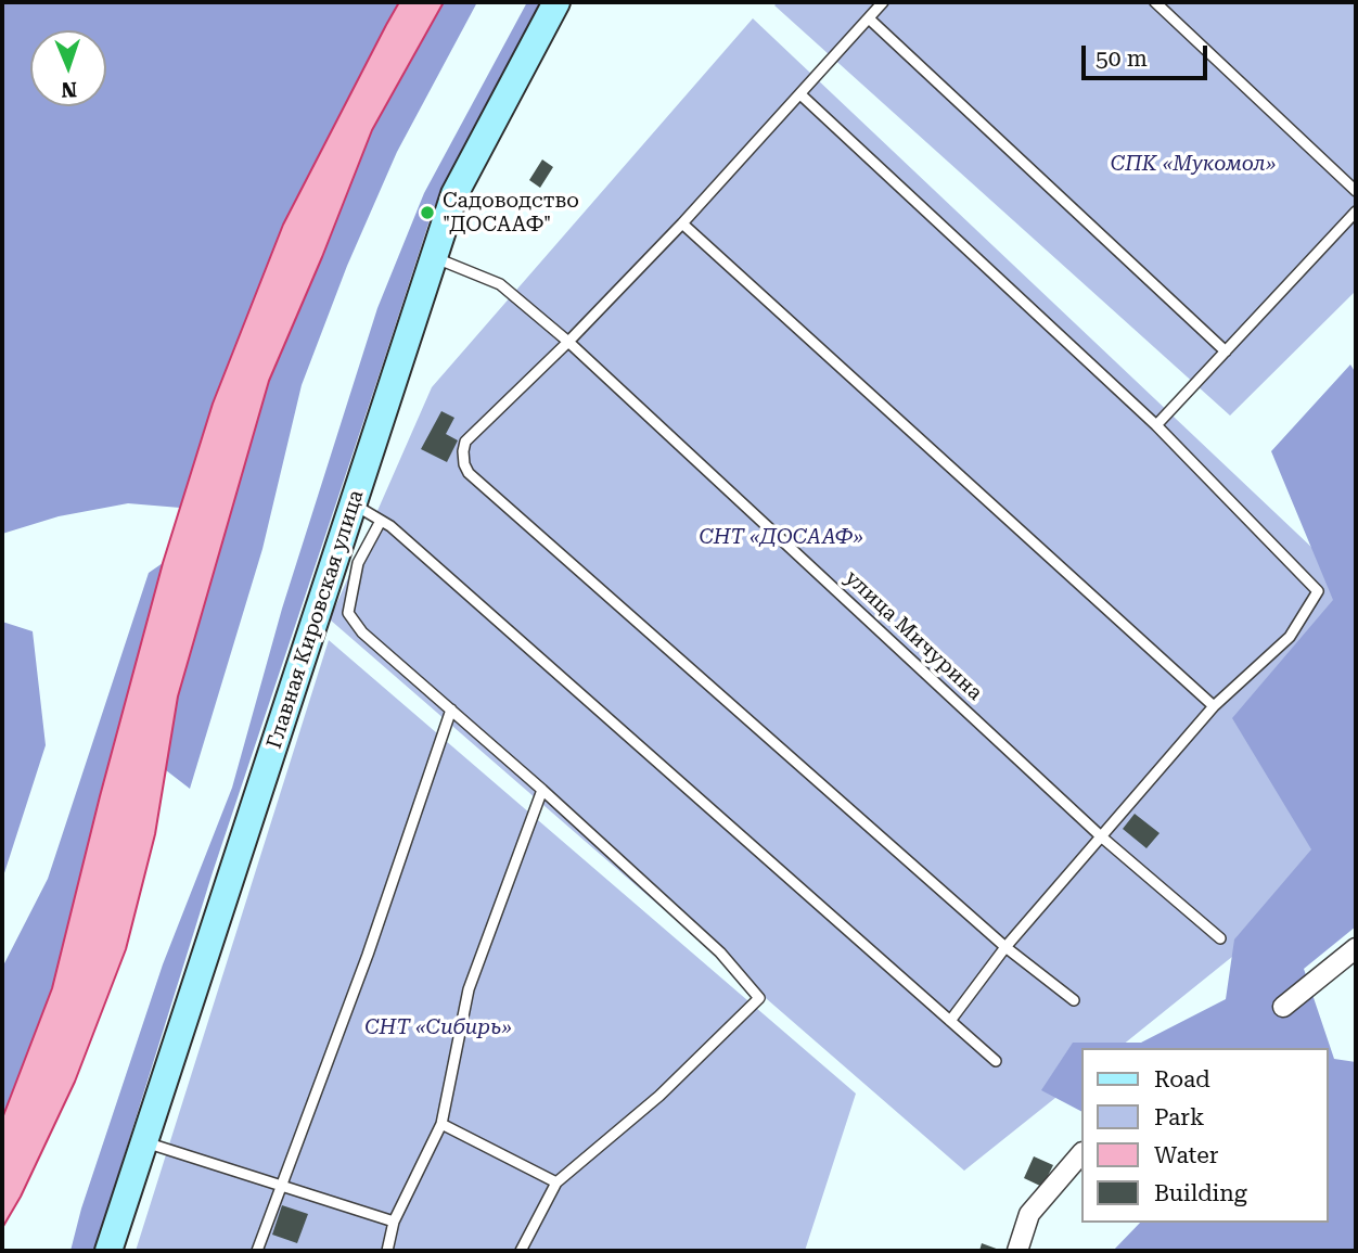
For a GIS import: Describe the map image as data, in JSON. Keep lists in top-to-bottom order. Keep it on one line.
{"streets":{"main road":["Главная Кировская улица"],"lane":["улица Мичурина"]},"crossings":[["Главная Кировская улица","улица Мичурина"]],"parks":["СПК «Мукомол»","СНТ «ДОСААФ»","СНТ «Сибирь»"],"places":["Садоводство \"ДОСААФ\""],"legend":["Road","Park","Water","Building"],"scale_bar":"50 m","north":"bottom"}
